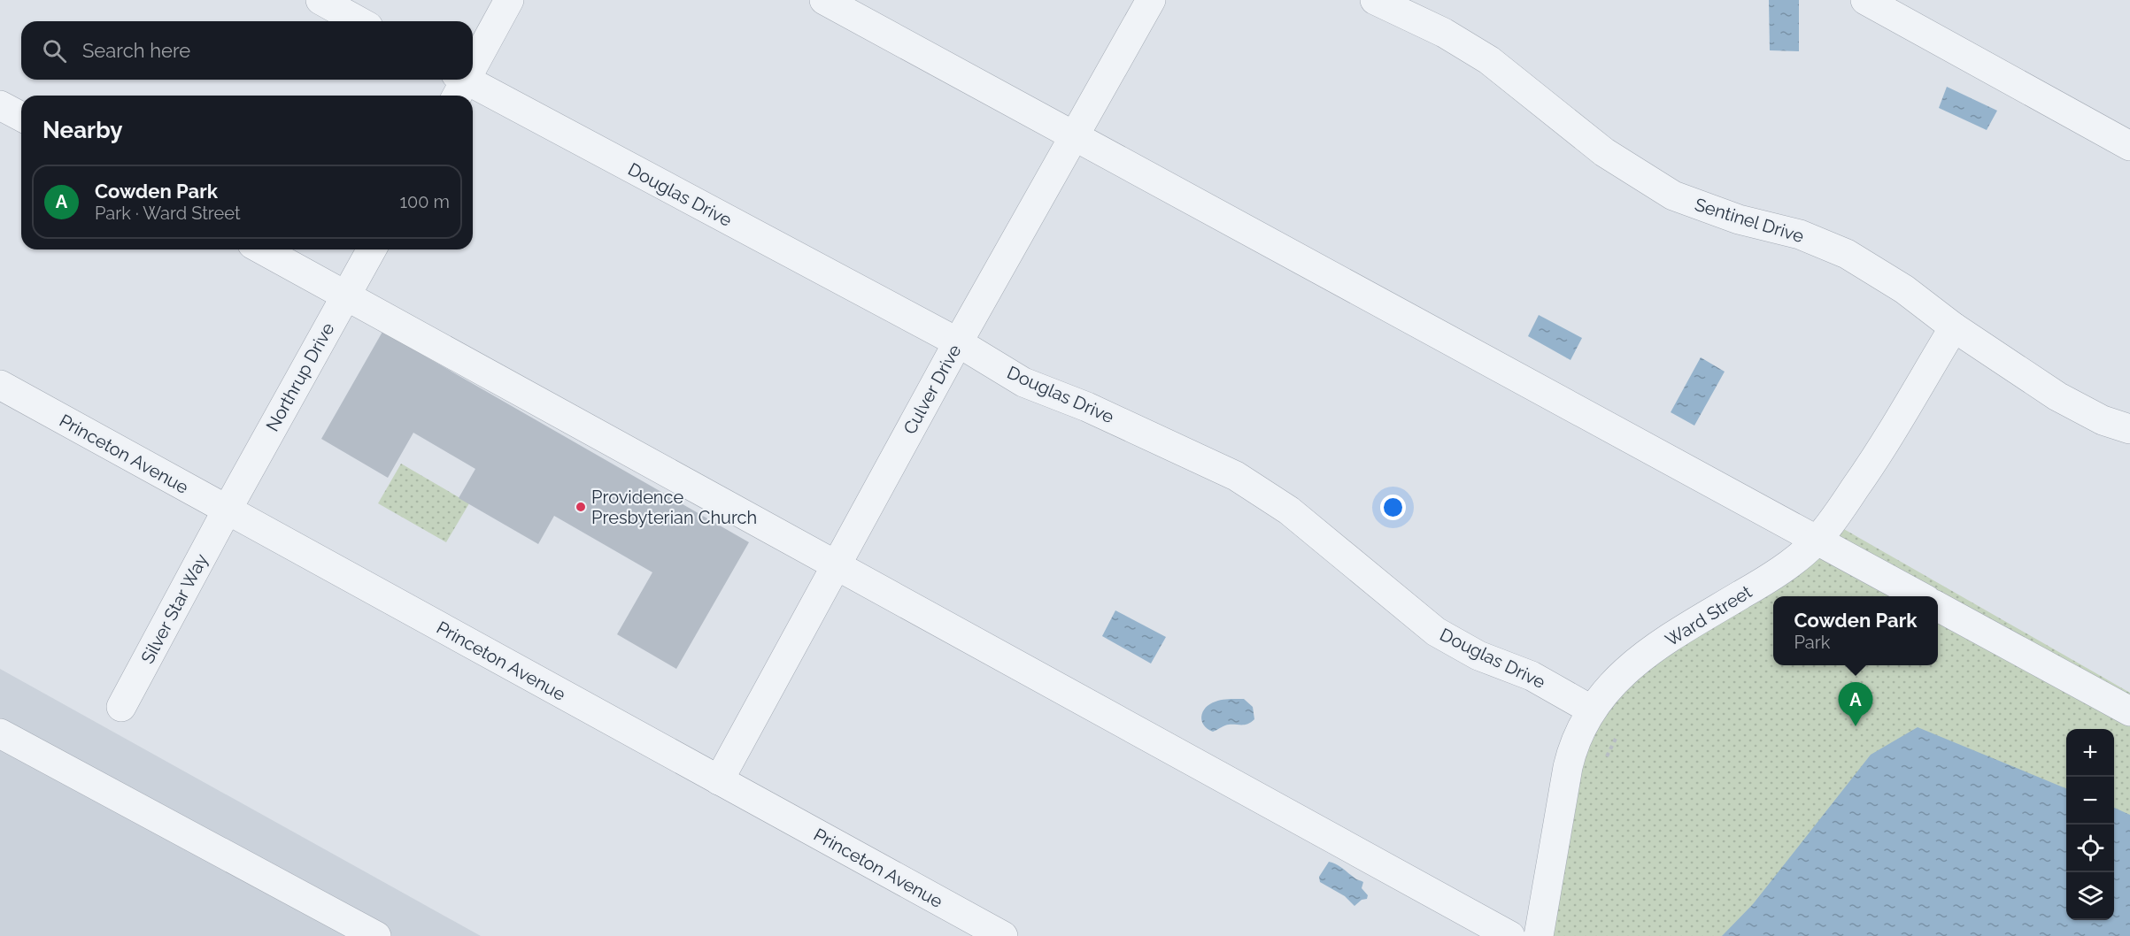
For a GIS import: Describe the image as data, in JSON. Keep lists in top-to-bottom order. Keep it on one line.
{"streets":{"street":["Douglas Drive","Sentinel Drive","Northrup Drive","Culver Drive","Princeton Avenue","Silver Star Way","Ward Street"]},"crossings":[["Douglas Drive","Culver Drive"],["Douglas Drive","Ward Street"],["Sentinel Drive","Ward Street"],["Northrup Drive","Princeton Avenue"],["Northrup Drive","Silver Star Way"],["Culver Drive","Princeton Avenue"],["Princeton Avenue","Silver Star Way"]],"places":["Providence Presbyterian Church"],"page":{"search":"Search here","heading":"Nearby","list":[{"mark":"A","name":"Cowden Park","note":"Park · Ward Street","value":"100 m"}],"popup":["Cowden Park","Park"],"pins":"A","map_buttons":["+","−"]}}
